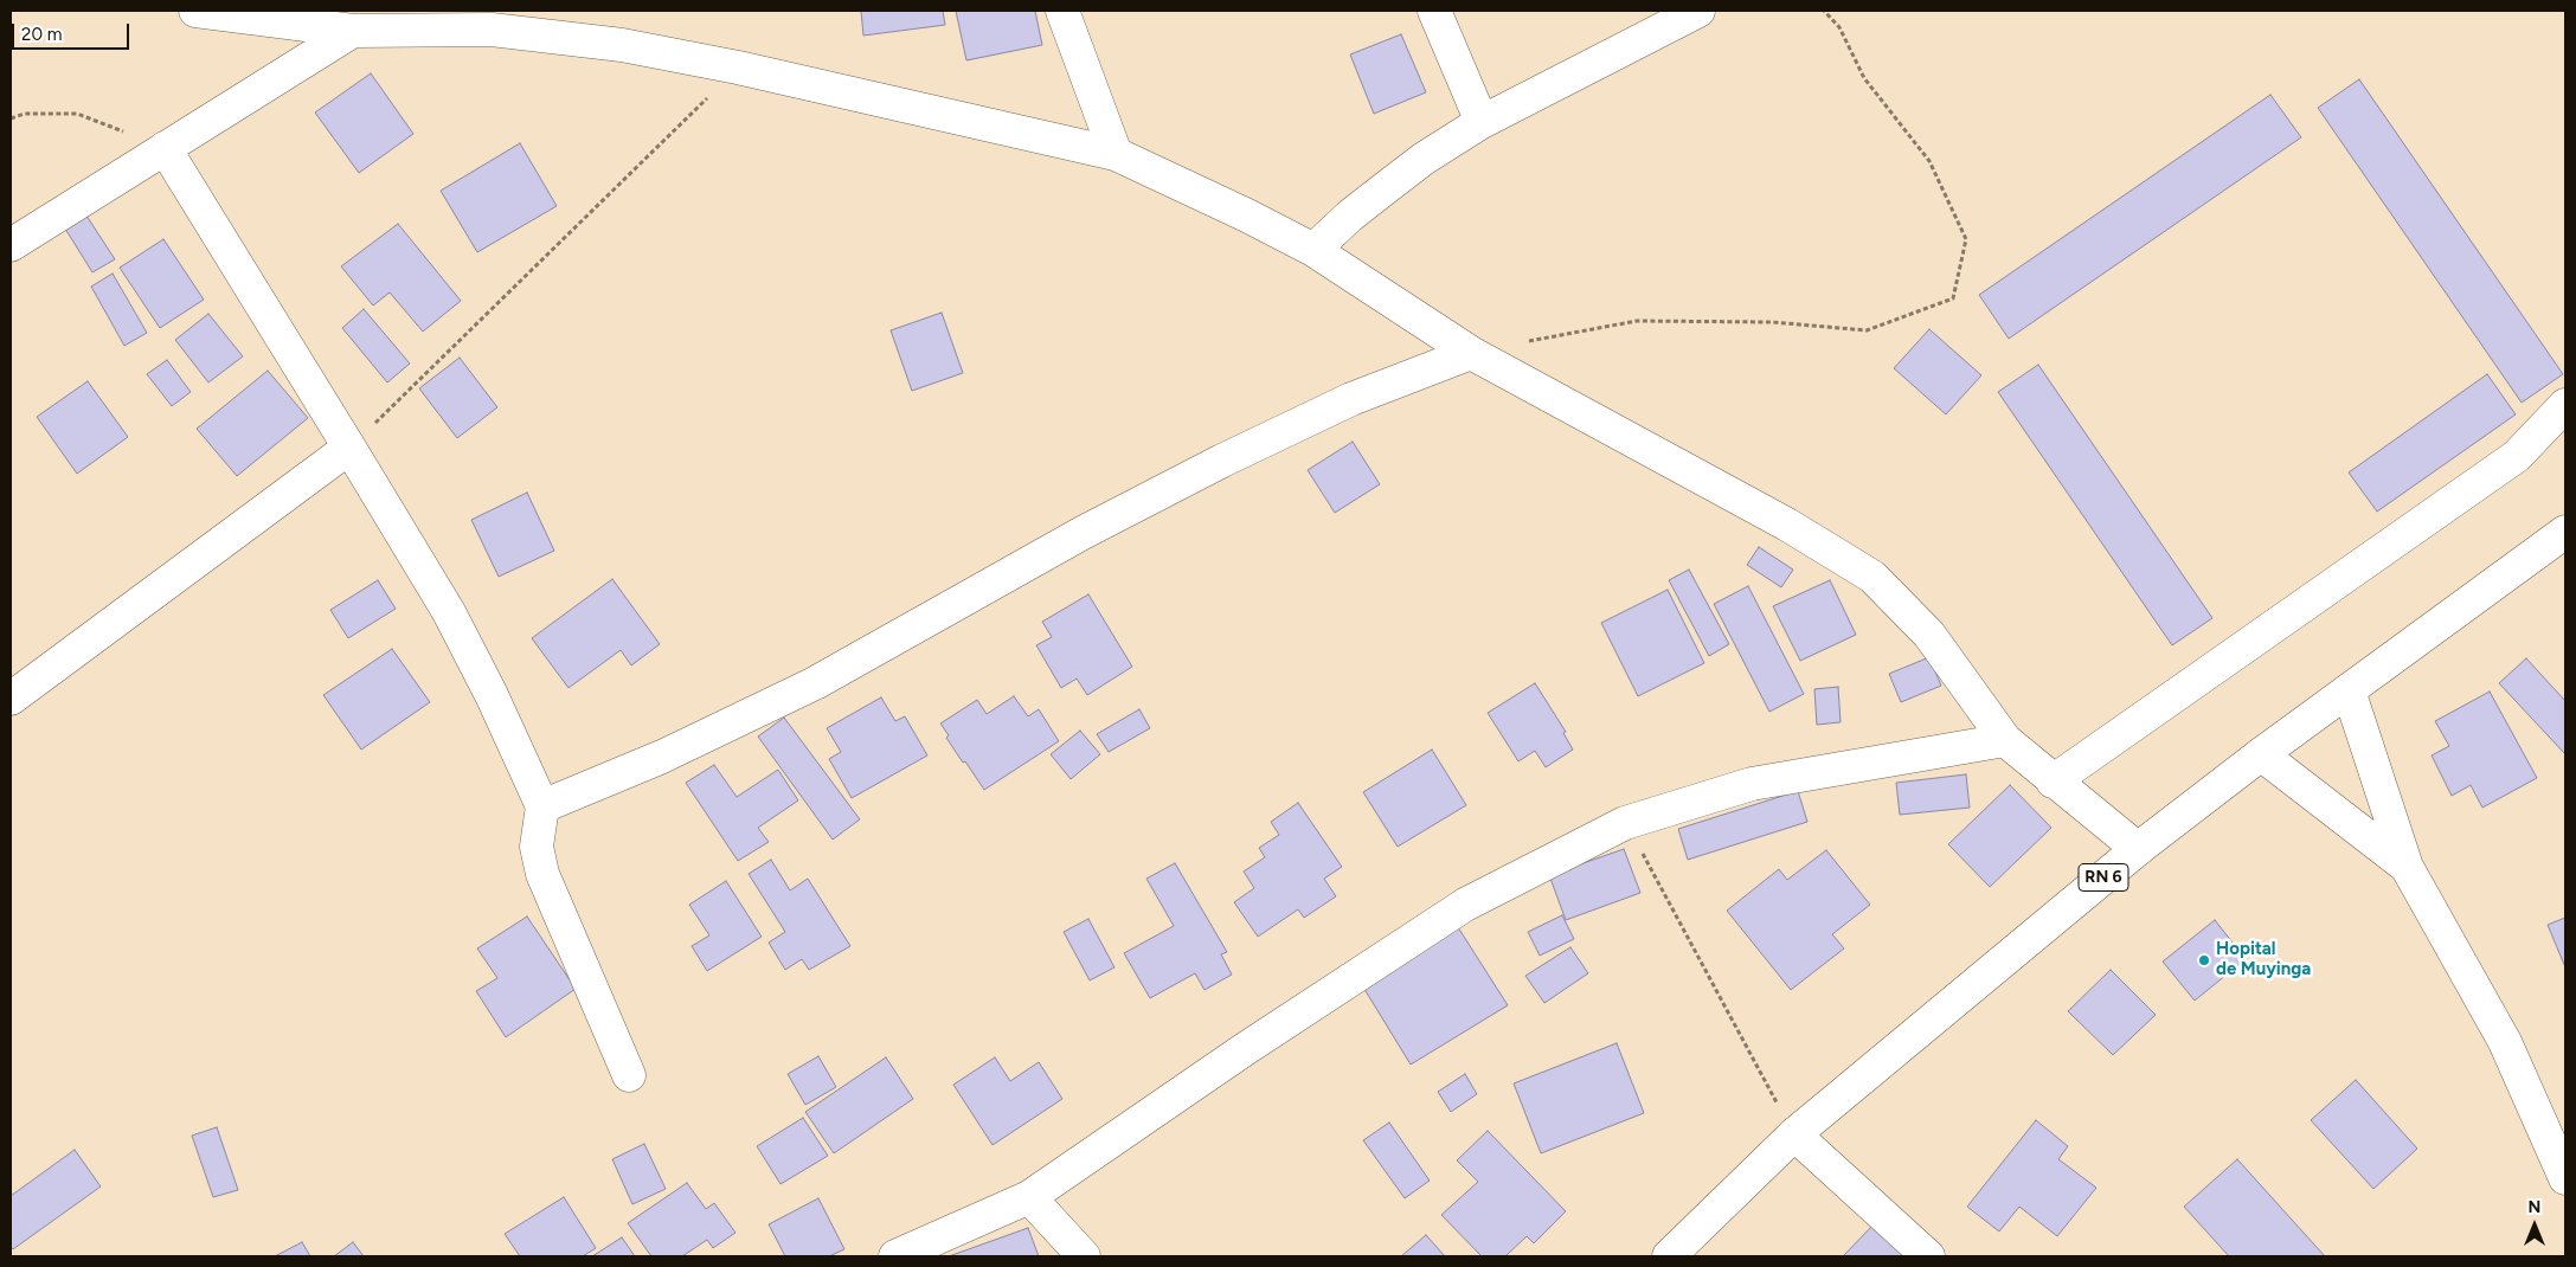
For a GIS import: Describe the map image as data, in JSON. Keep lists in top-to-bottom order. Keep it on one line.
{"streets":{"street":["RN 6"]},"places":["Hopital de Muyinga"],"scale_bar":"20 m","north":"top"}
